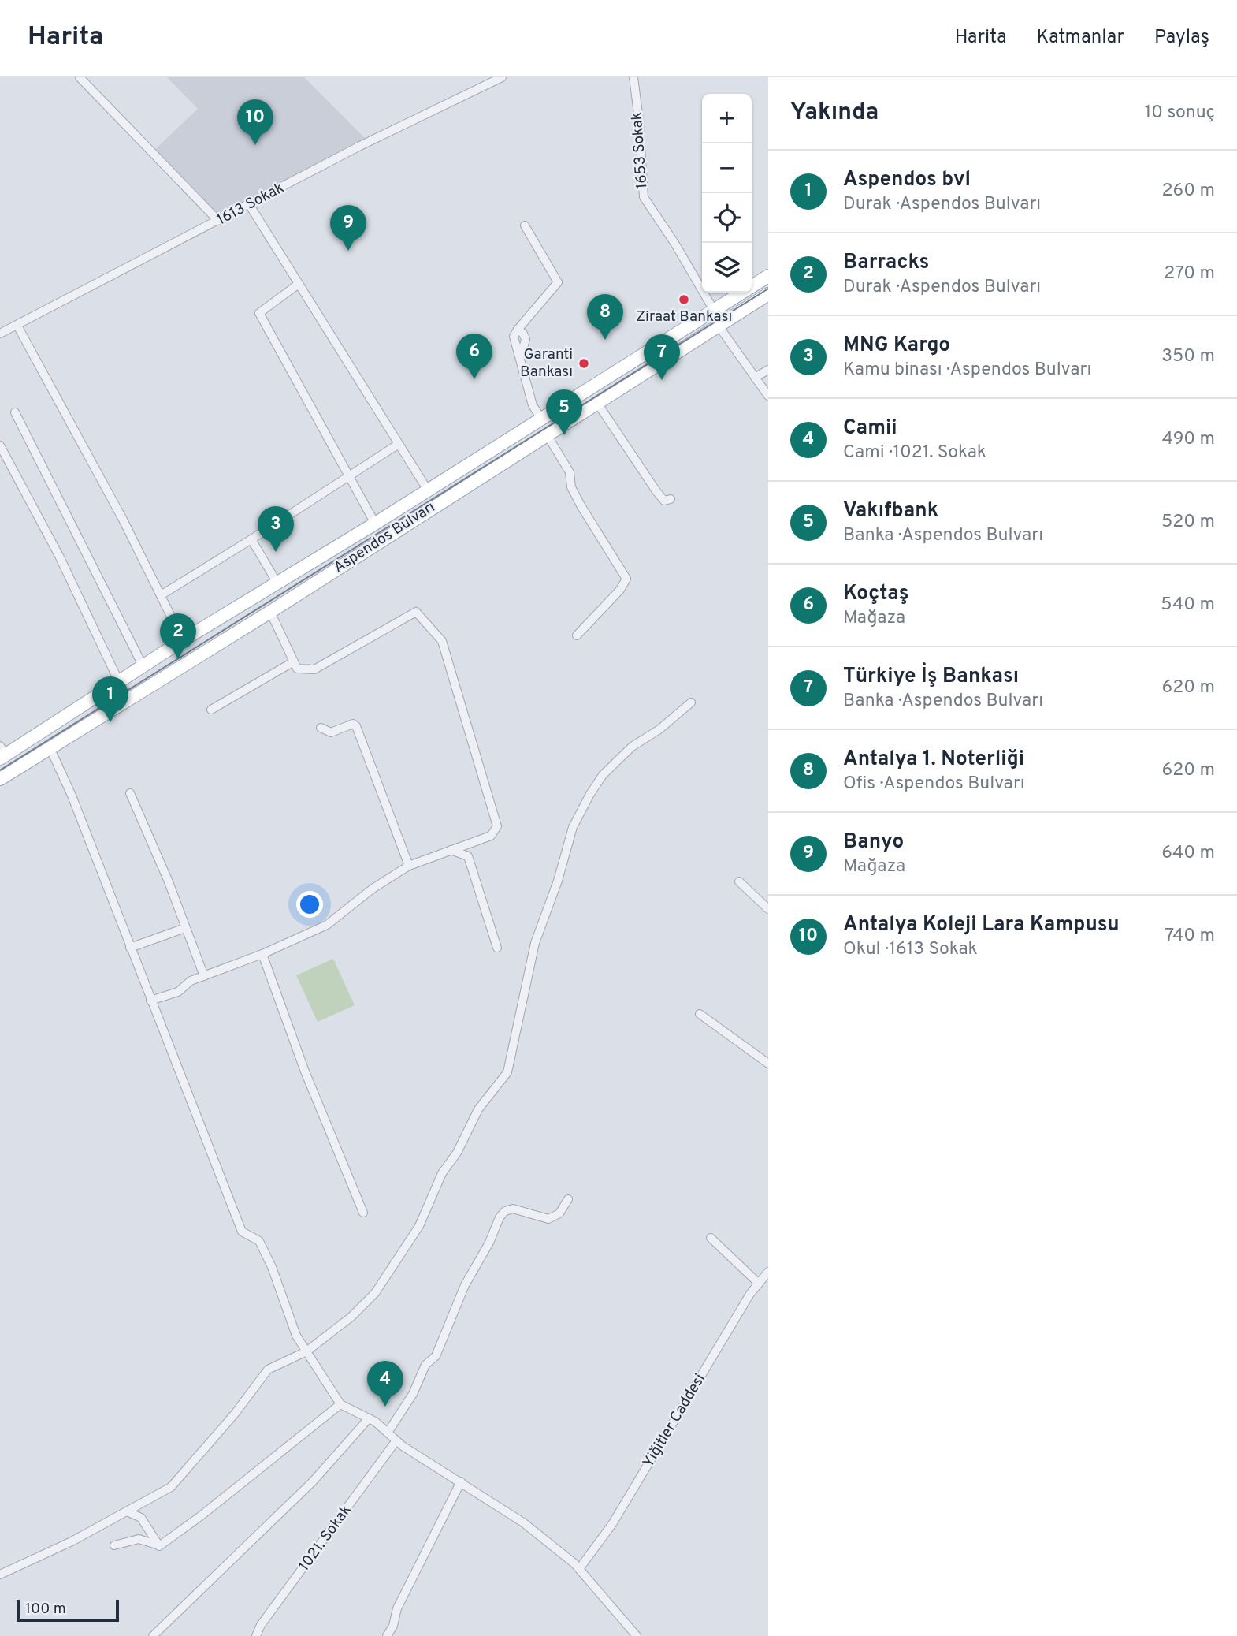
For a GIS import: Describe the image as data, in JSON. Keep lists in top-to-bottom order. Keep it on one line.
{"streets":{"main road":["Aspendos Bulvarı"],"street":["1653 Sokak","1613 Sokak","Yiğitler Caddesi","1021. Sokak"]},"places":["Ziraat Bankası","Garanti Bankası"],"scale_bar":"100 m","page":{"header":"Harita","nav":["Harita","Katmanlar","Paylaş"],"heading":["Yakında","10 sonuç"],"map_buttons":["+","−"],"pins":["10","9","8","6","7","5","3","2","1","4"],"list":[{"mark":"1","name":"Aspendos bvl","note":"Durak · Aspendos Bulvarı","value":"260 m"},{"mark":"2","name":"Barracks","note":"Durak · Aspendos Bulvarı","value":"270 m"},{"mark":"3","name":"MNG Kargo","note":"Kamu binası · Aspendos Bulvarı","value":"350 m"},{"mark":"4","name":"Camii","note":"Cami · 1021. Sokak","value":"490 m"},{"mark":"5","name":"Vakıfbank","note":"Banka · Aspendos Bulvarı","value":"520 m"},{"mark":"6","name":"Koçtaş","note":"Mağaza","value":"540 m"},{"mark":"7","name":"Türkiye İş Bankası","note":"Banka · Aspendos Bulvarı","value":"620 m"},{"mark":"8","name":"Antalya 1. Noterliği","note":"Ofis · Aspendos Bulvarı","value":"620 m"},{"mark":"9","name":"Banyo","note":"Mağaza","value":"640 m"},{"mark":"10","name":"Antalya Koleji Lara Kampusu","note":"Okul · 1613 Sokak","value":"740 m"}],"scale":"100 m"}}
